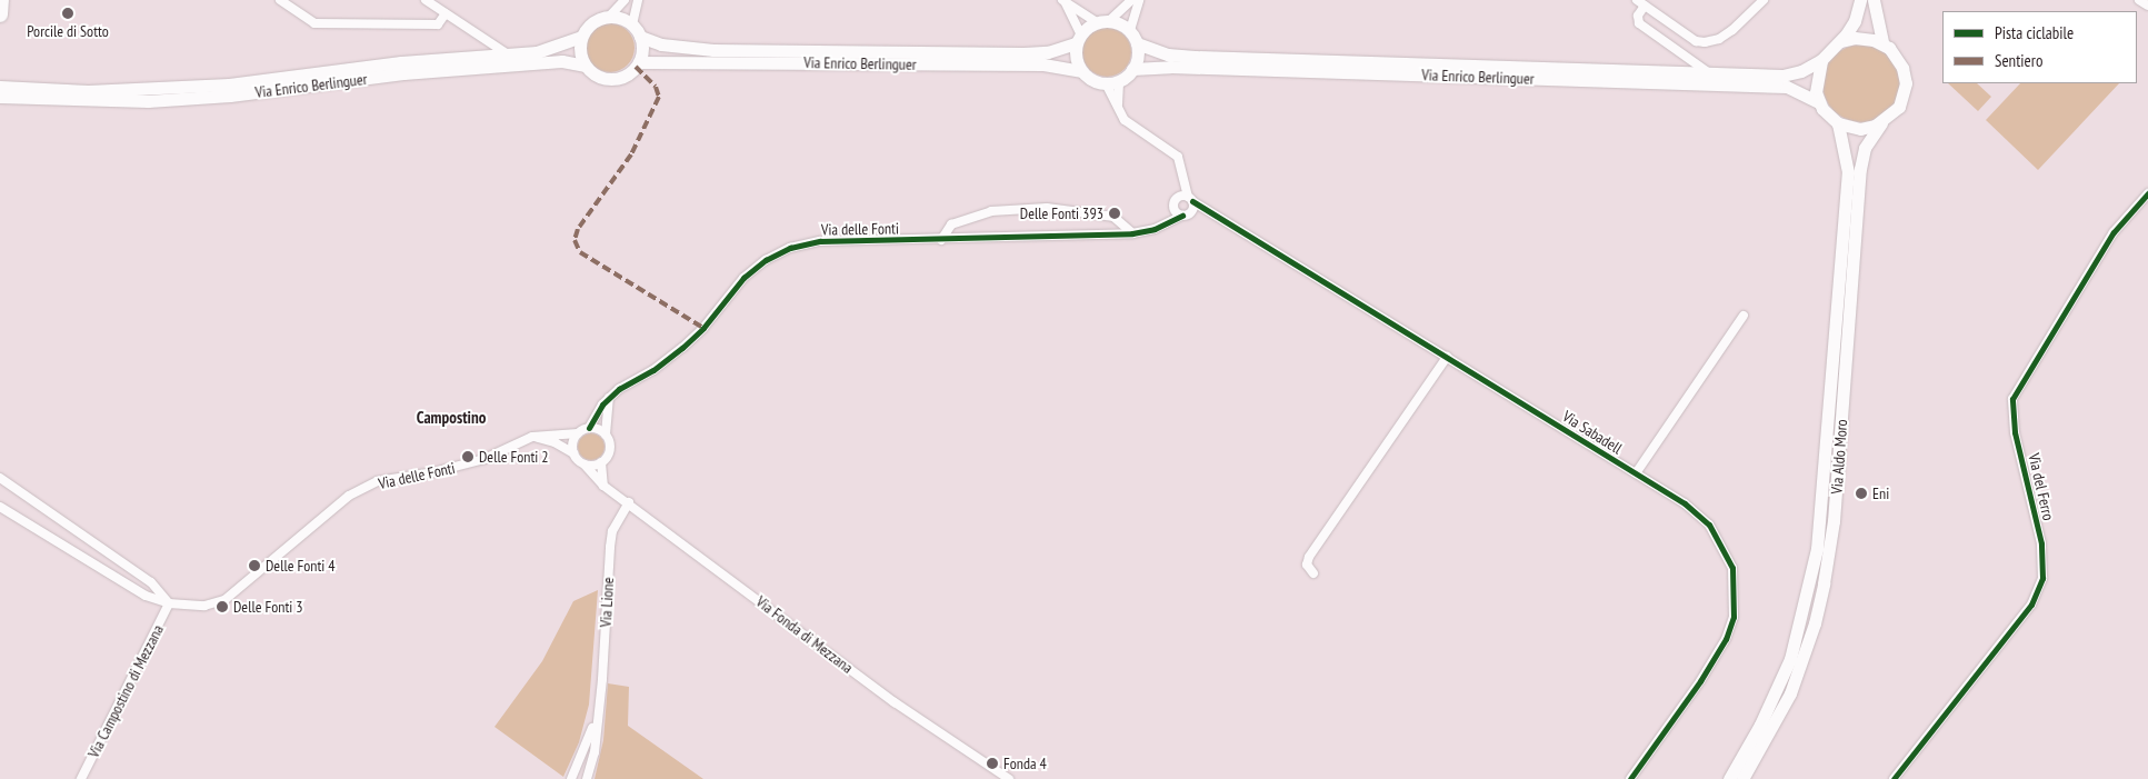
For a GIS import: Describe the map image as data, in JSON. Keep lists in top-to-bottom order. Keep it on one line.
{"streets":{"main road":["Via Enrico Berlinguer","Via Aldo Moro"],"street":["Via delle Fonti","Via Sabadell","Via del Ferro","Via Lione","Via Fonda di Mezzana","Via Campostino di Mezzana"]},"crossings":[["Via Enrico Berlinguer","Via Aldo Moro"],["Via delle Fonti","Via Fonda di Mezzana"],["Via delle Fonti","Via Campostino di Mezzana"],["Via Lione","Via Fonda di Mezzana"]],"districts":["Campostino"],"places":["Porcile di Sotto","Delle Fonti 393","Delle Fonti 2","Eni","Delle Fonti 4","Delle Fonti 3","Fonda 4"],"legend":["Pista ciclabile","Sentiero"]}
